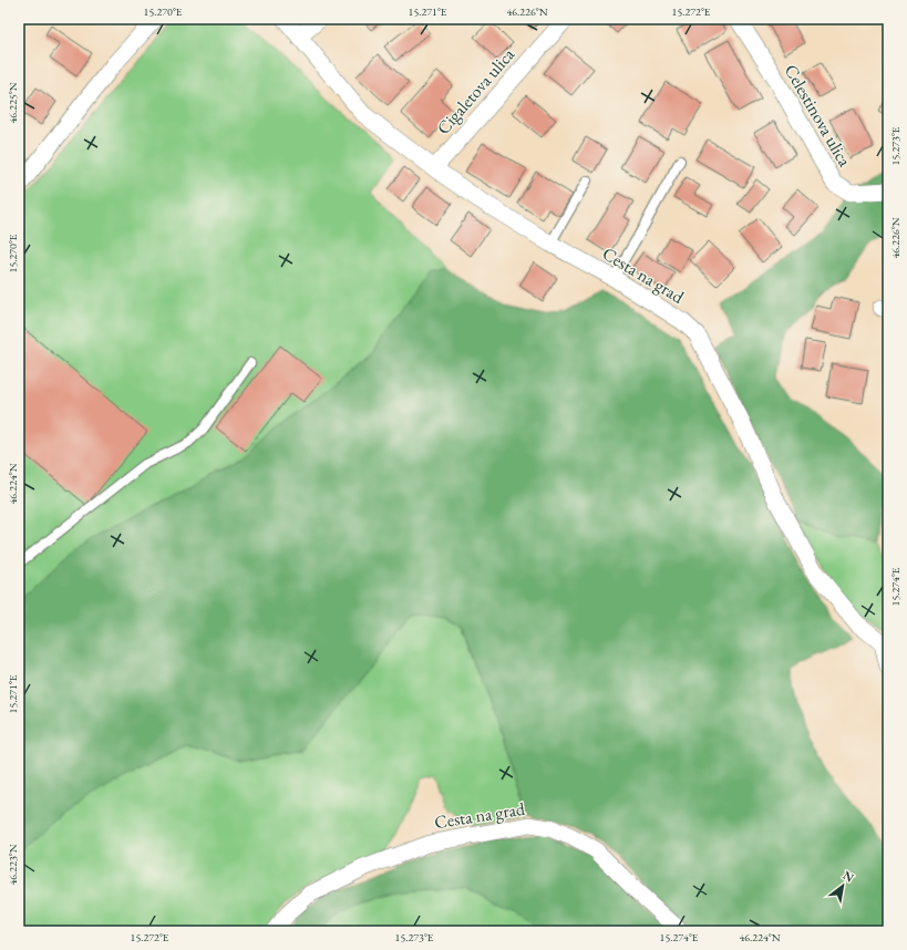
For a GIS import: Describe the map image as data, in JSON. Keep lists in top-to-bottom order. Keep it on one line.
{"streets":{"street":["Cigaletova ulica","Celestinova ulica","Cesta na grad"]},"crossings":[["Cigaletova ulica","Cesta na grad"]],"north":"top right","coordinates":["15.270°E","15.271°E","46.226°N","15.272°E","46.225°N","15.273°E","46.224°N","15.274°E","46.223°N"]}
